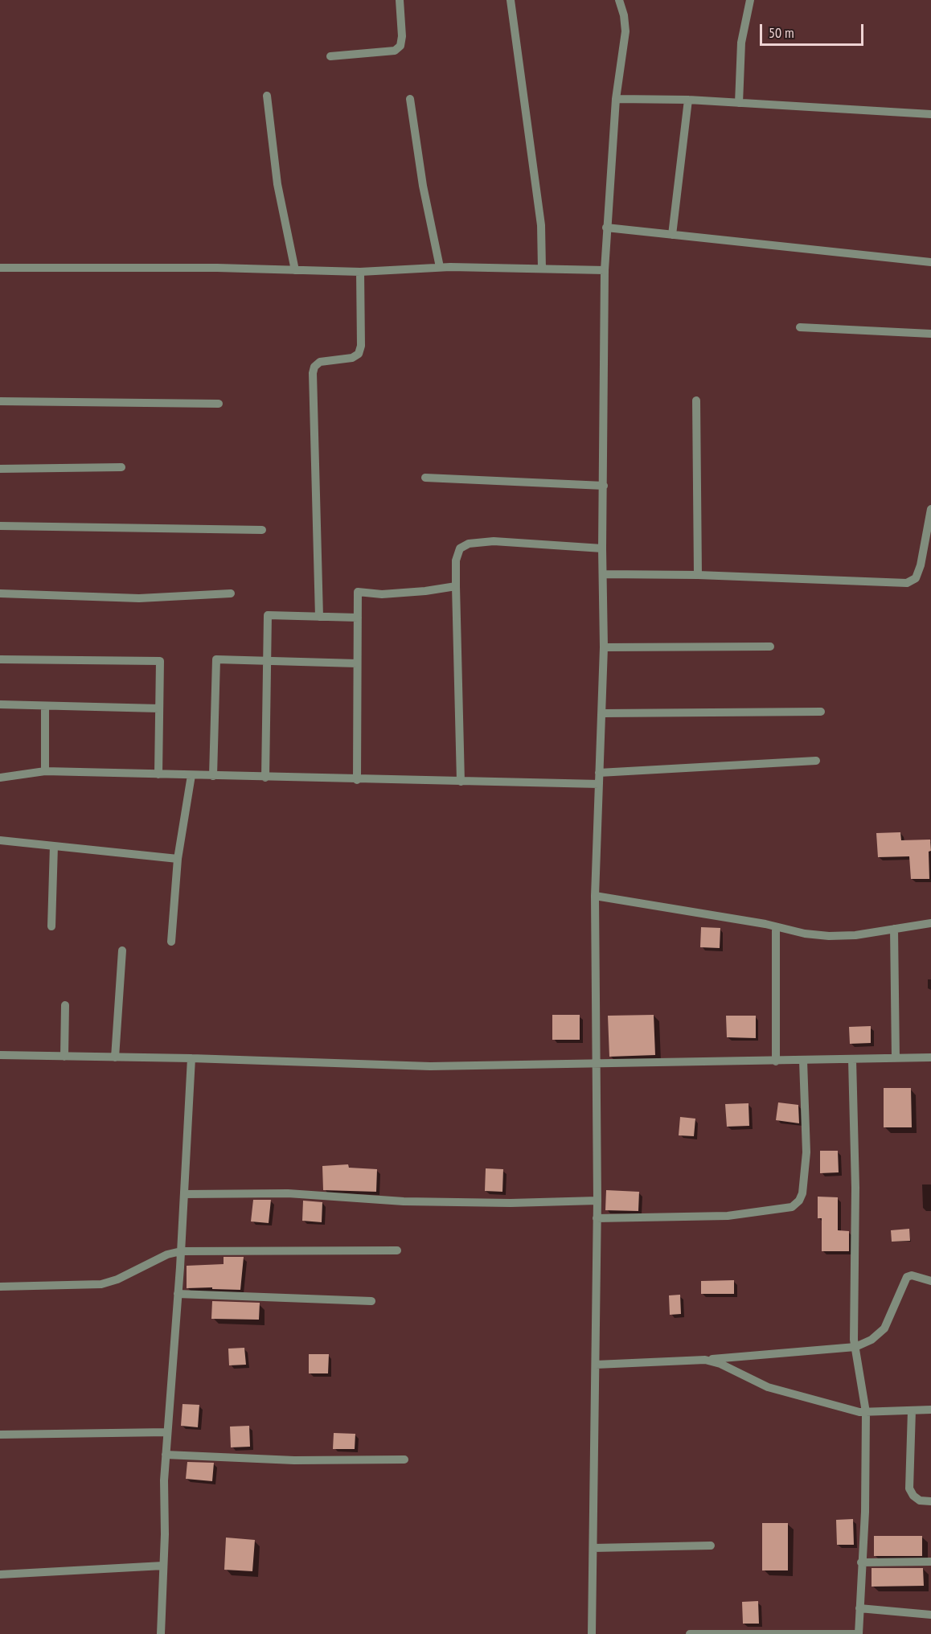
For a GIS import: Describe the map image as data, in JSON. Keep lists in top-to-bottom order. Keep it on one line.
{"scale_bar":"50 m"}
